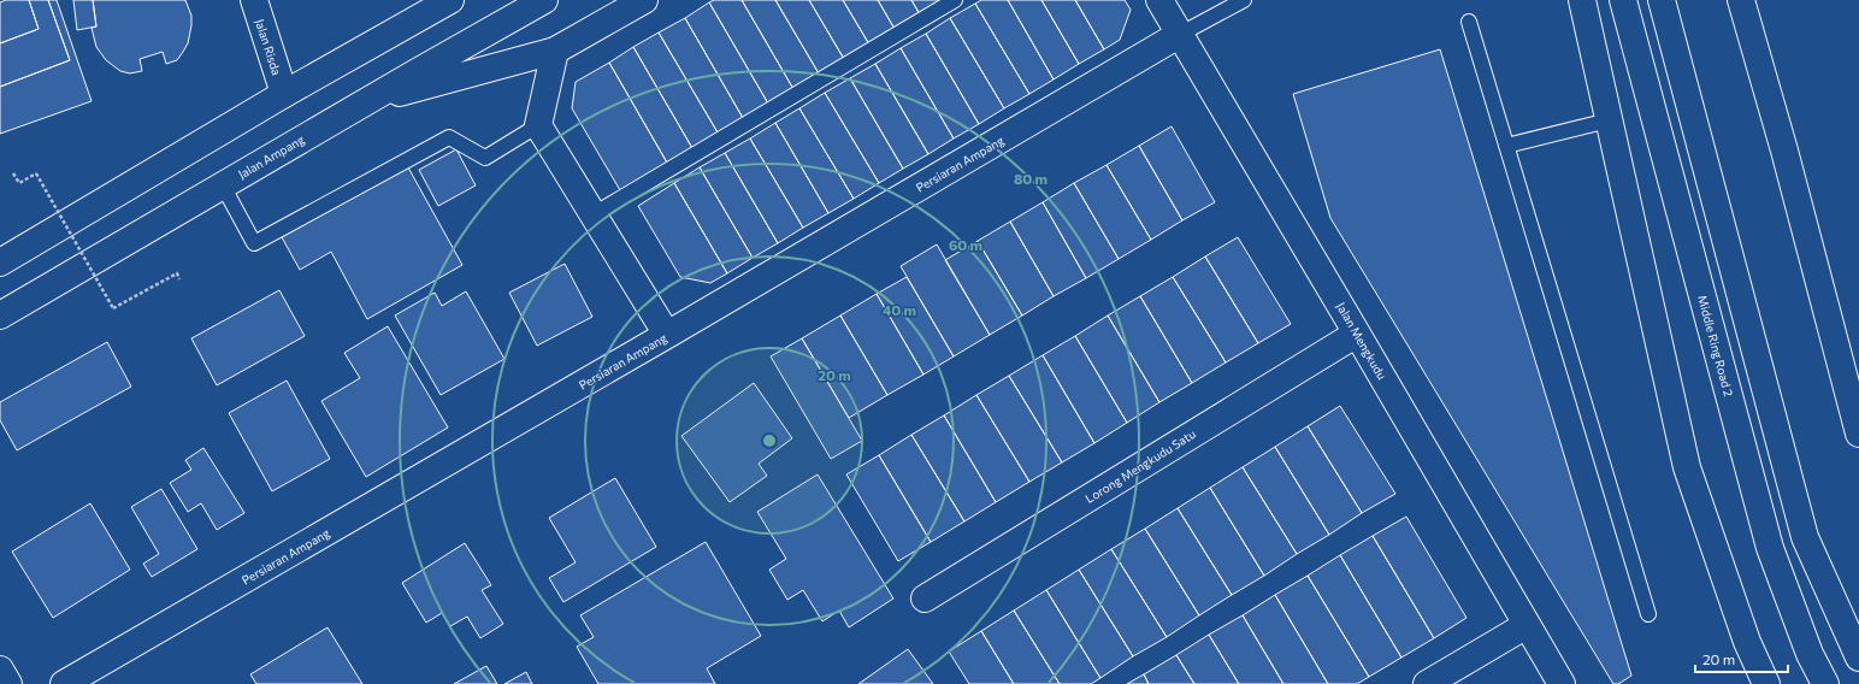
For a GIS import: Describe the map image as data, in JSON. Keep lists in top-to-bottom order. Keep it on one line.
{"streets":{"main road":["Jalan Risda","Jalan Ampang","Persiaran Ampang","Jalan Mengkudu","Middle Ring Road 2","Lorong Mengkudu Satu"]},"crossings":[["Persiaran Ampang","Jalan Mengkudu"],["Jalan Mengkudu","Lorong Mengkudu Satu"]],"scale_bar":"20 m","rings":["80 m","60 m","40 m","20 m"]}
